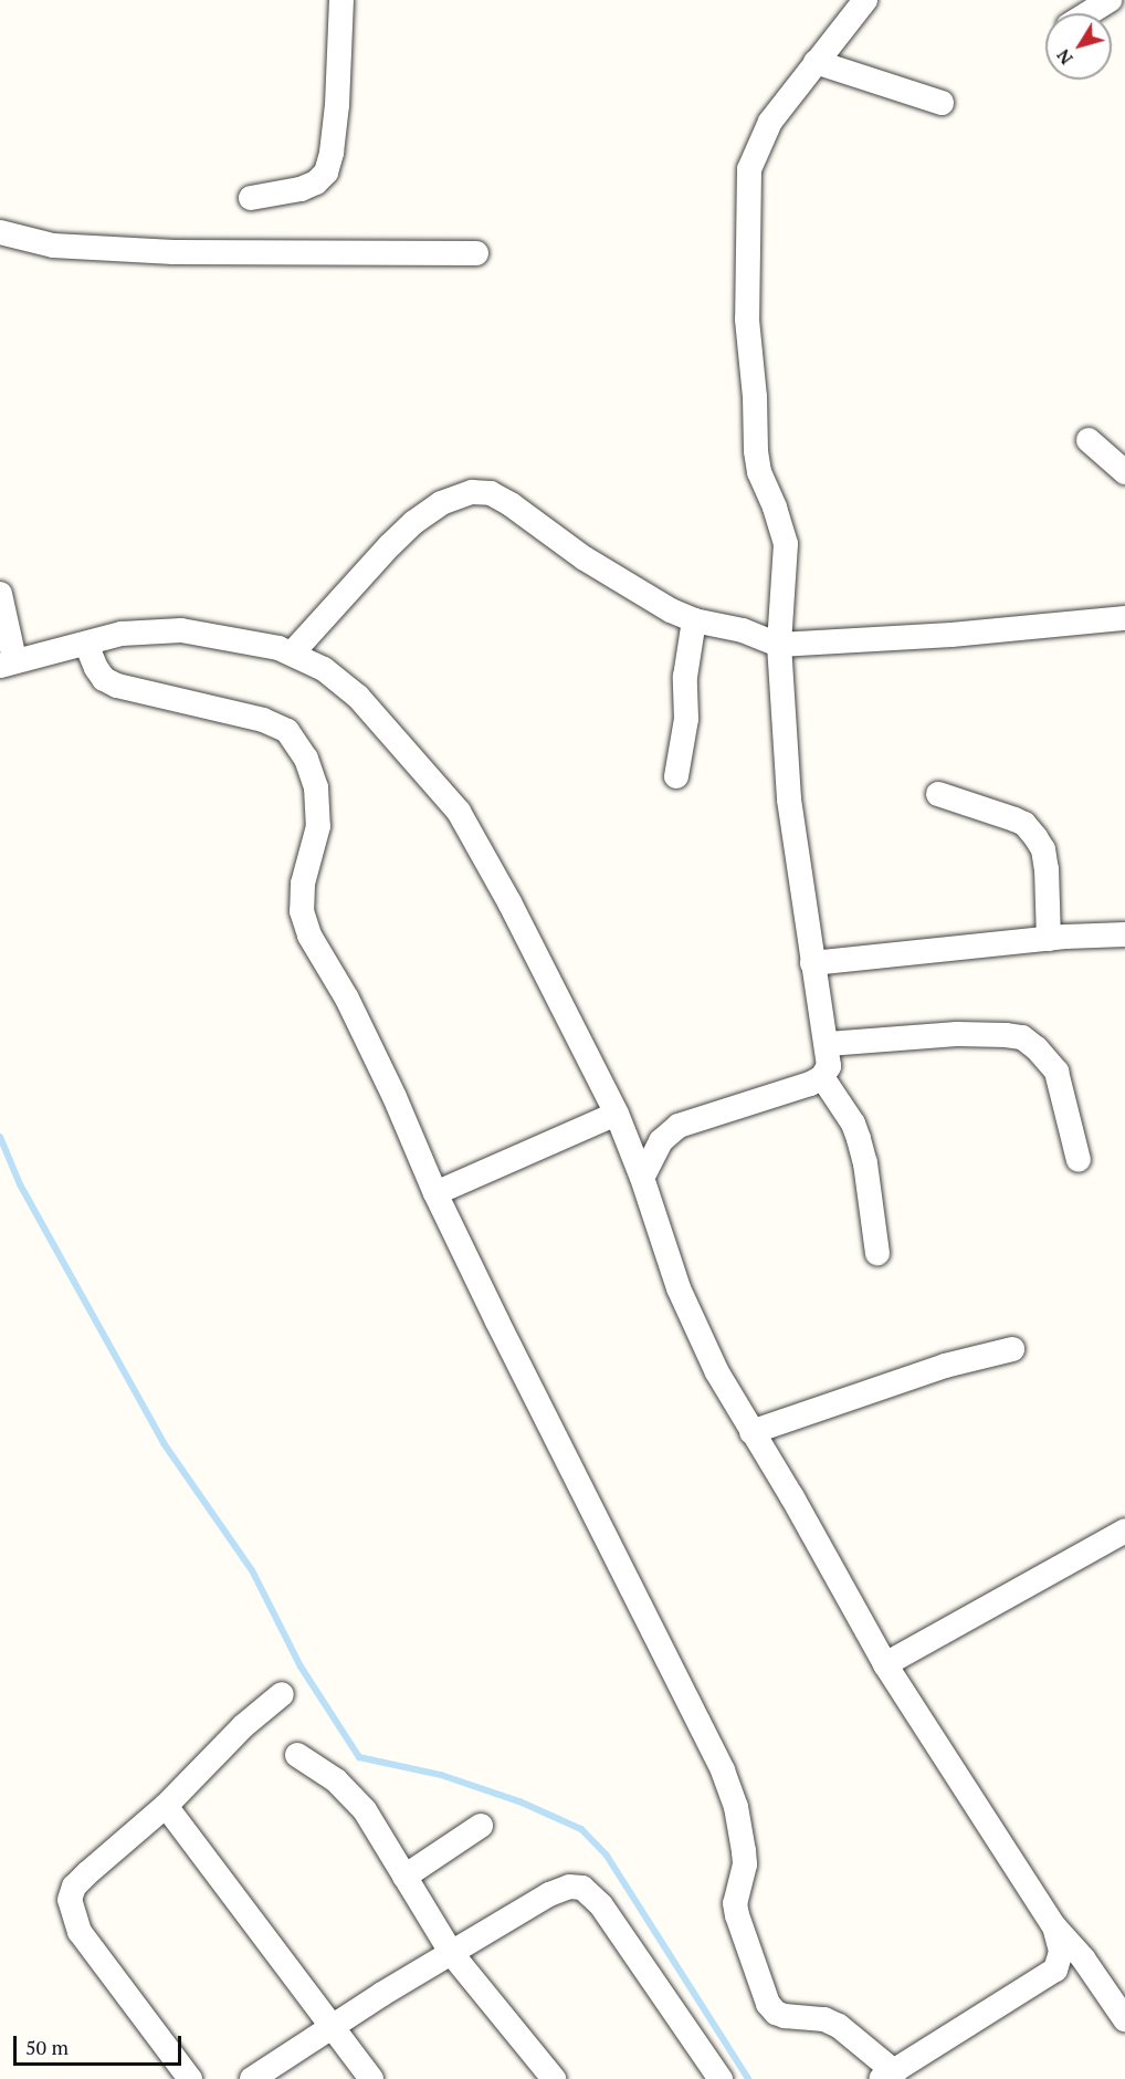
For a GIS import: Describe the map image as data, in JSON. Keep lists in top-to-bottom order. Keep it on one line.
{"scale_bar":"50 m","north":"bottom left"}
